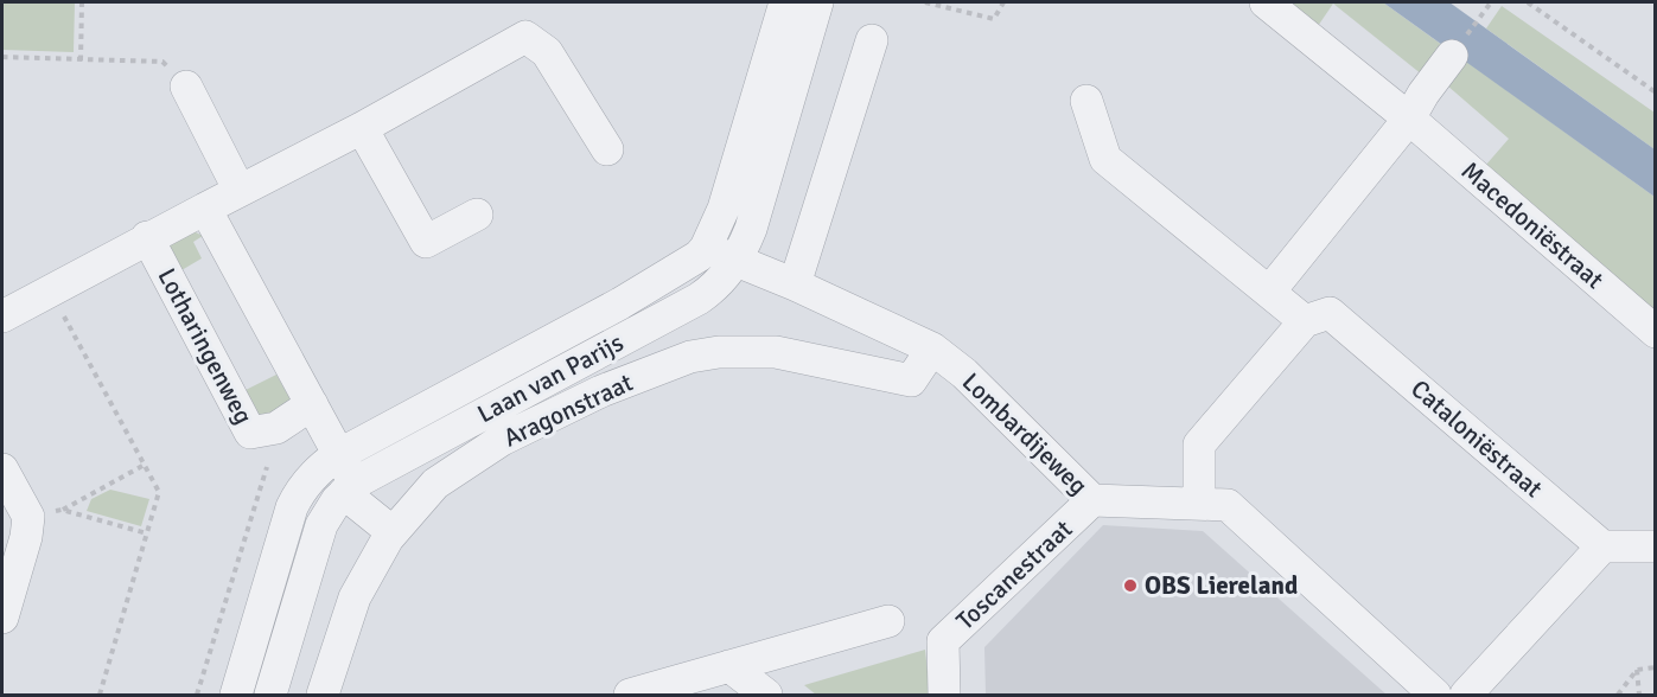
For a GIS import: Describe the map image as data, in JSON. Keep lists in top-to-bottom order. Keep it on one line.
{"streets":{"street":["Macedoniëstraat","Lotharingenweg","Laan van Parijs","Aragonstraat","Lombardijeweg","Cataloniëstraat","Toscanestraat"]},"crossings":[["Laan van Parijs","Lombardijeweg"],["Aragonstraat","Lombardijeweg"],["Lombardijeweg","Toscanestraat"]],"places":["OBS Liereland"]}
